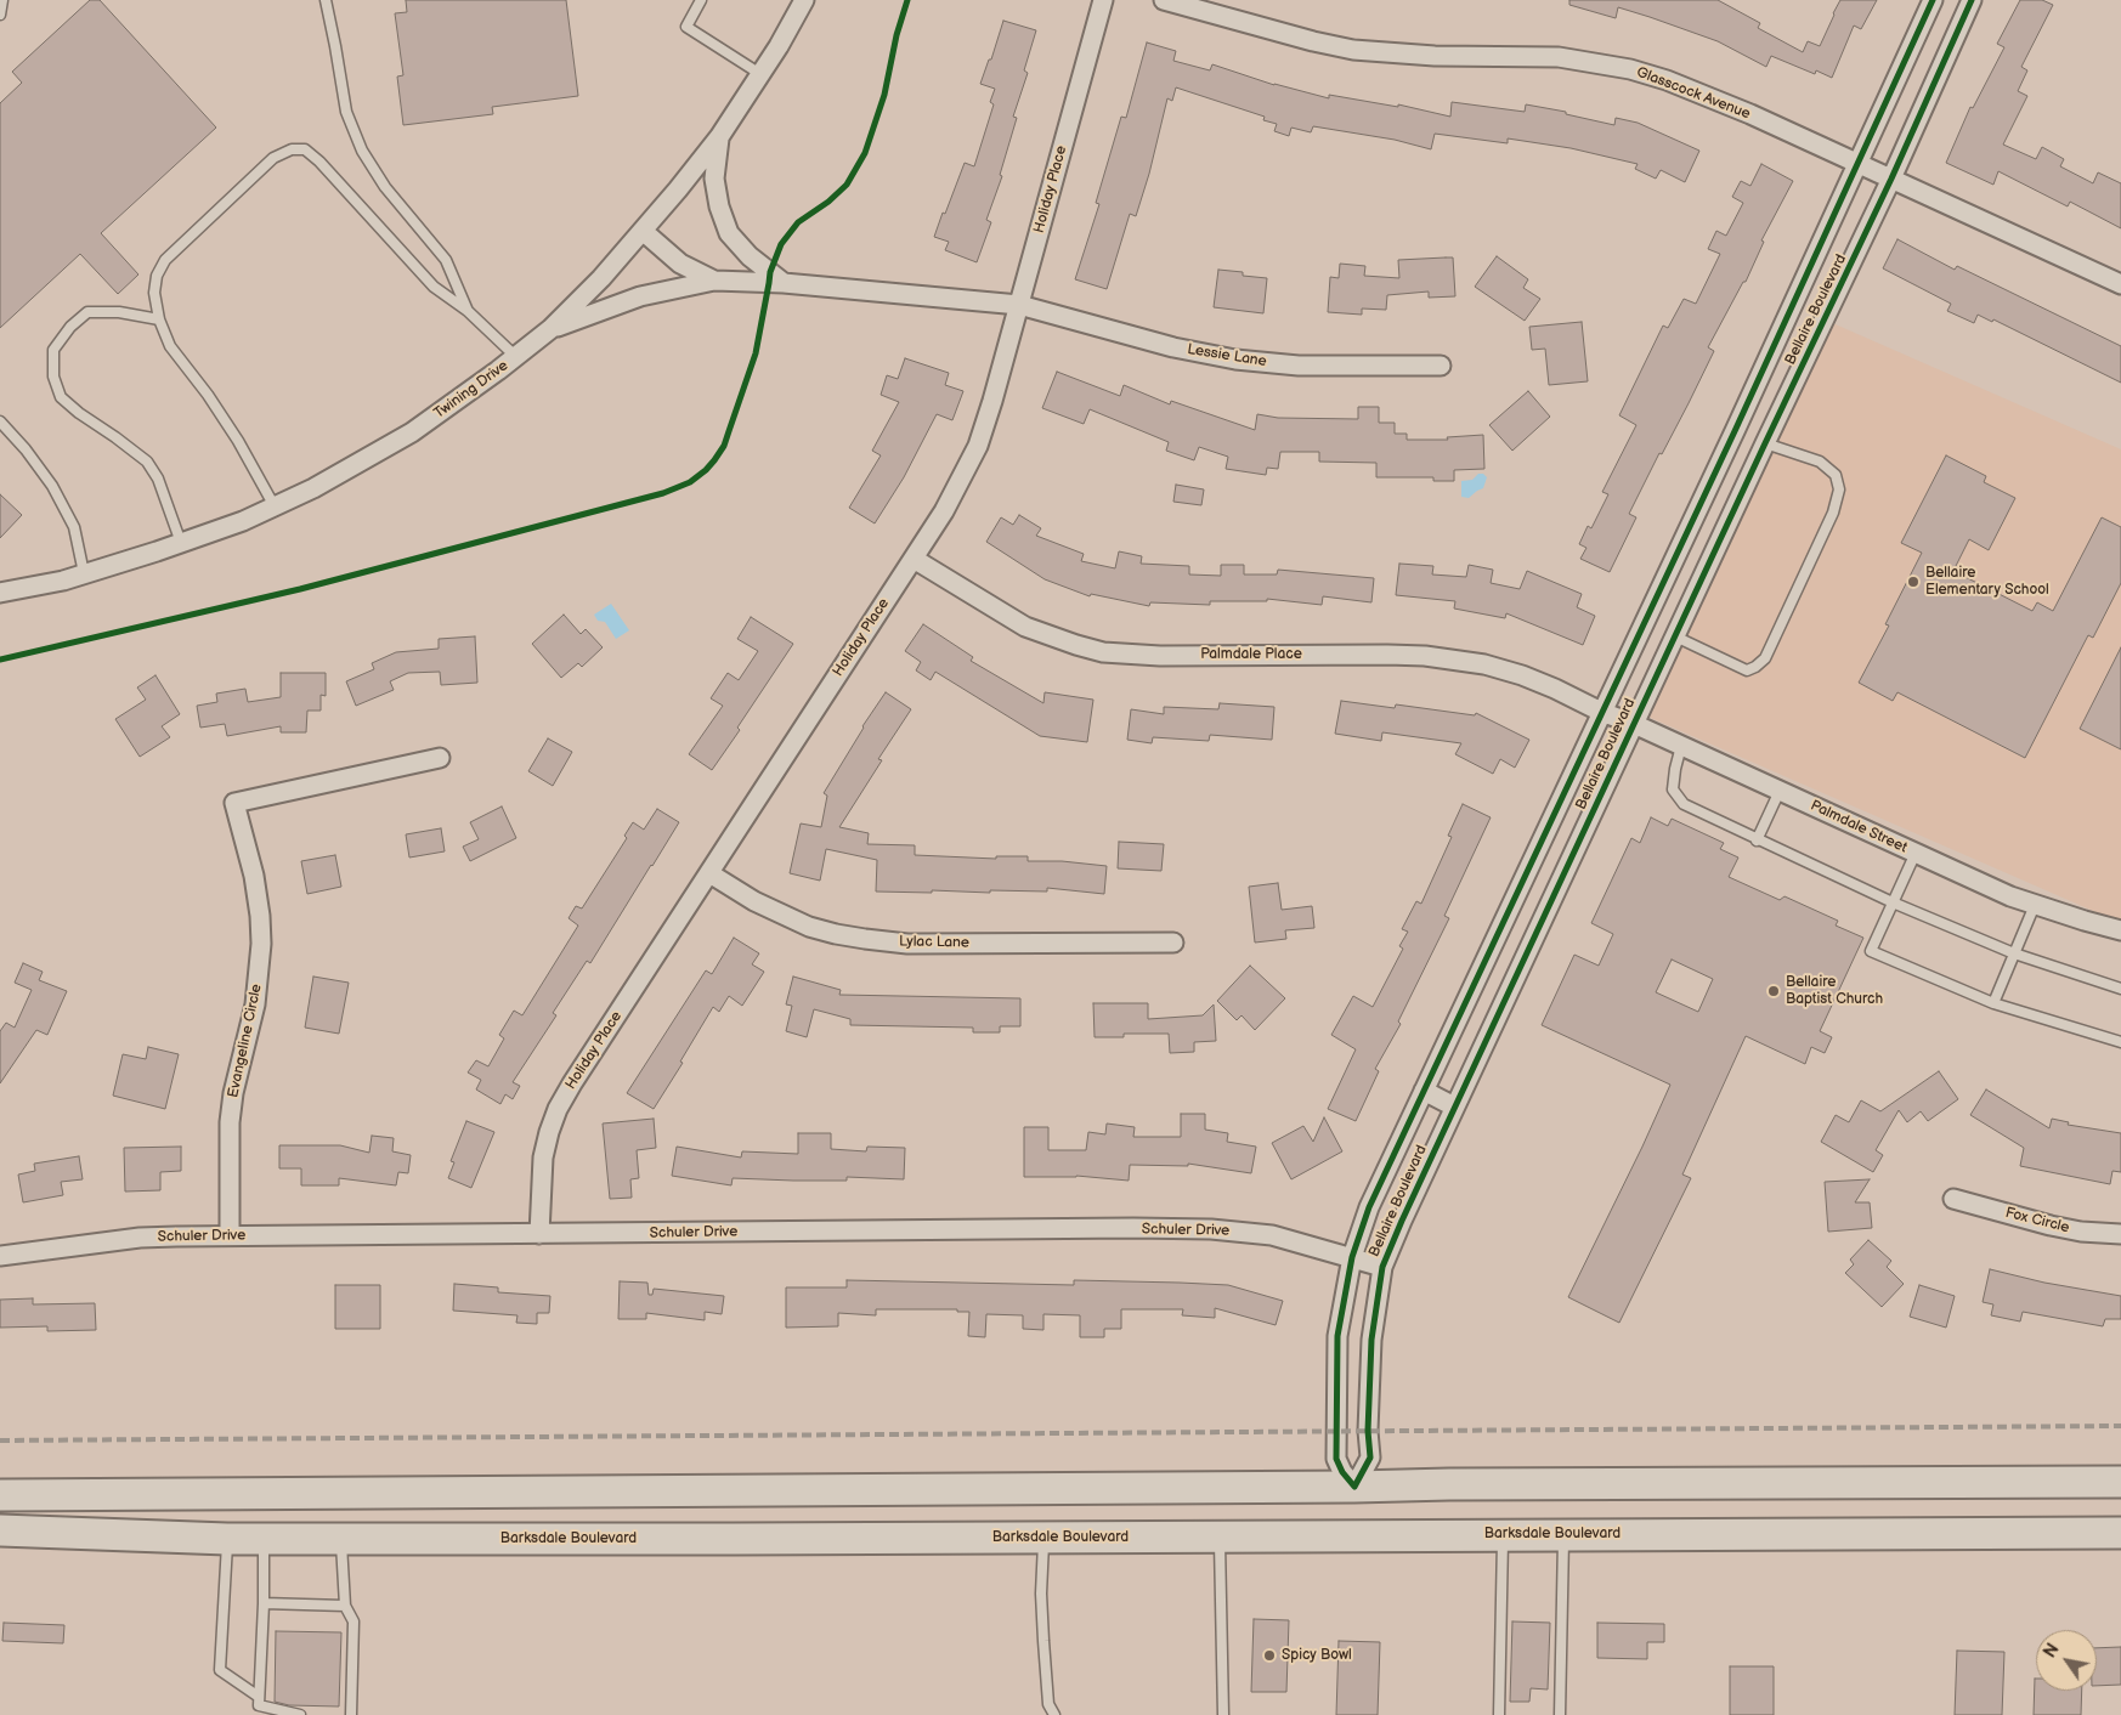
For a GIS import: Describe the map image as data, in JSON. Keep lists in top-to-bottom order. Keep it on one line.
{"streets":{"main road":["Barksdale Boulevard"],"street":["Glasscock Avenue","Holiday Place","Bellaire Boulevard","Lessie Lane","Twining Drive","Palmdale Place","Palmdale Street","Lylac Lane","Evangeline Circle","Fox Circle","Schuler Drive"]},"crossings":[["Glasscock Avenue","Bellaire Boulevard"],["Holiday Place","Lessie Lane"],["Holiday Place","Palmdale Place"],["Holiday Place","Lylac Lane"],["Holiday Place","Schuler Drive"],["Bellaire Boulevard","Palmdale Place"],["Bellaire Boulevard","Palmdale Street"],["Bellaire Boulevard","Schuler Drive"],["Palmdale Place","Palmdale Street"],["Evangeline Circle","Schuler Drive"]],"places":["Bellaire Elementary School","Bellaire Baptist Church","Spicy Bowl"],"north":"top left"}
